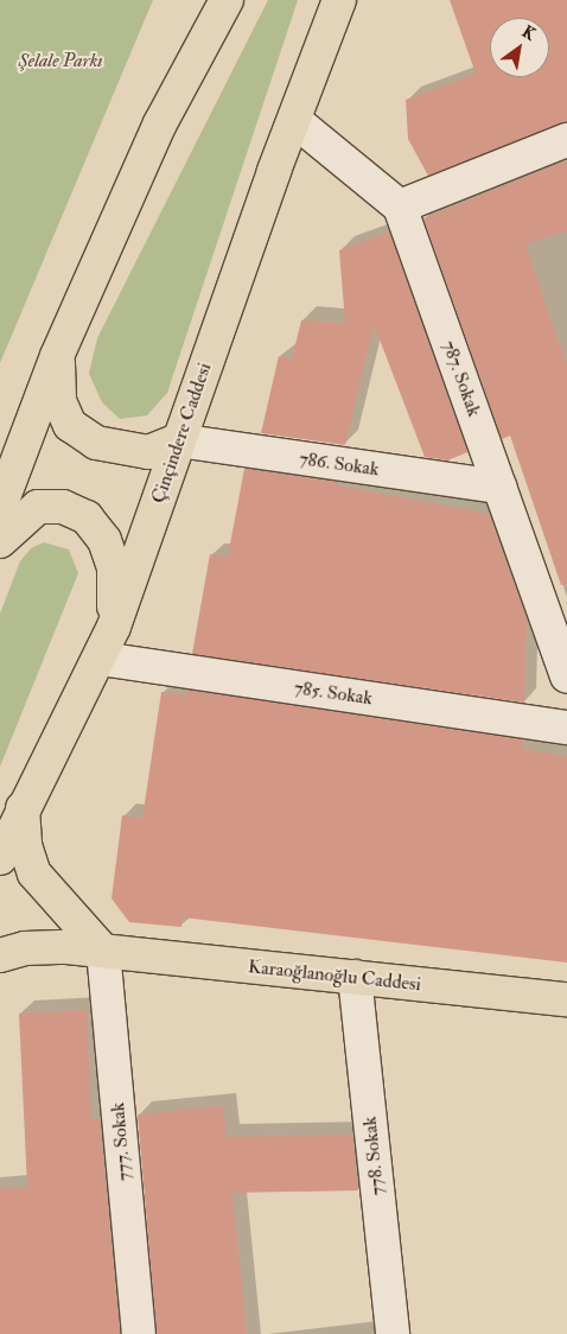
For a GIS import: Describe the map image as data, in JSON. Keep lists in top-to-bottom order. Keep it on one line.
{"streets":{"main road":["Çinçindere Caddesi","Karaoğlanoğlu Caddesi"],"street":["787. Sokak","786. Sokak","785. Sokak","777. Sokak","778. Sokak"]},"crossings":[["787. Sokak","786. Sokak"],["Çinçindere Caddesi","786. Sokak"],["Çinçindere Caddesi","785. Sokak"],["Karaoğlanoğlu Caddesi","777. Sokak"],["Karaoğlanoğlu Caddesi","778. Sokak"]],"parks":["Şelale Parkı"],"north":"top right"}
